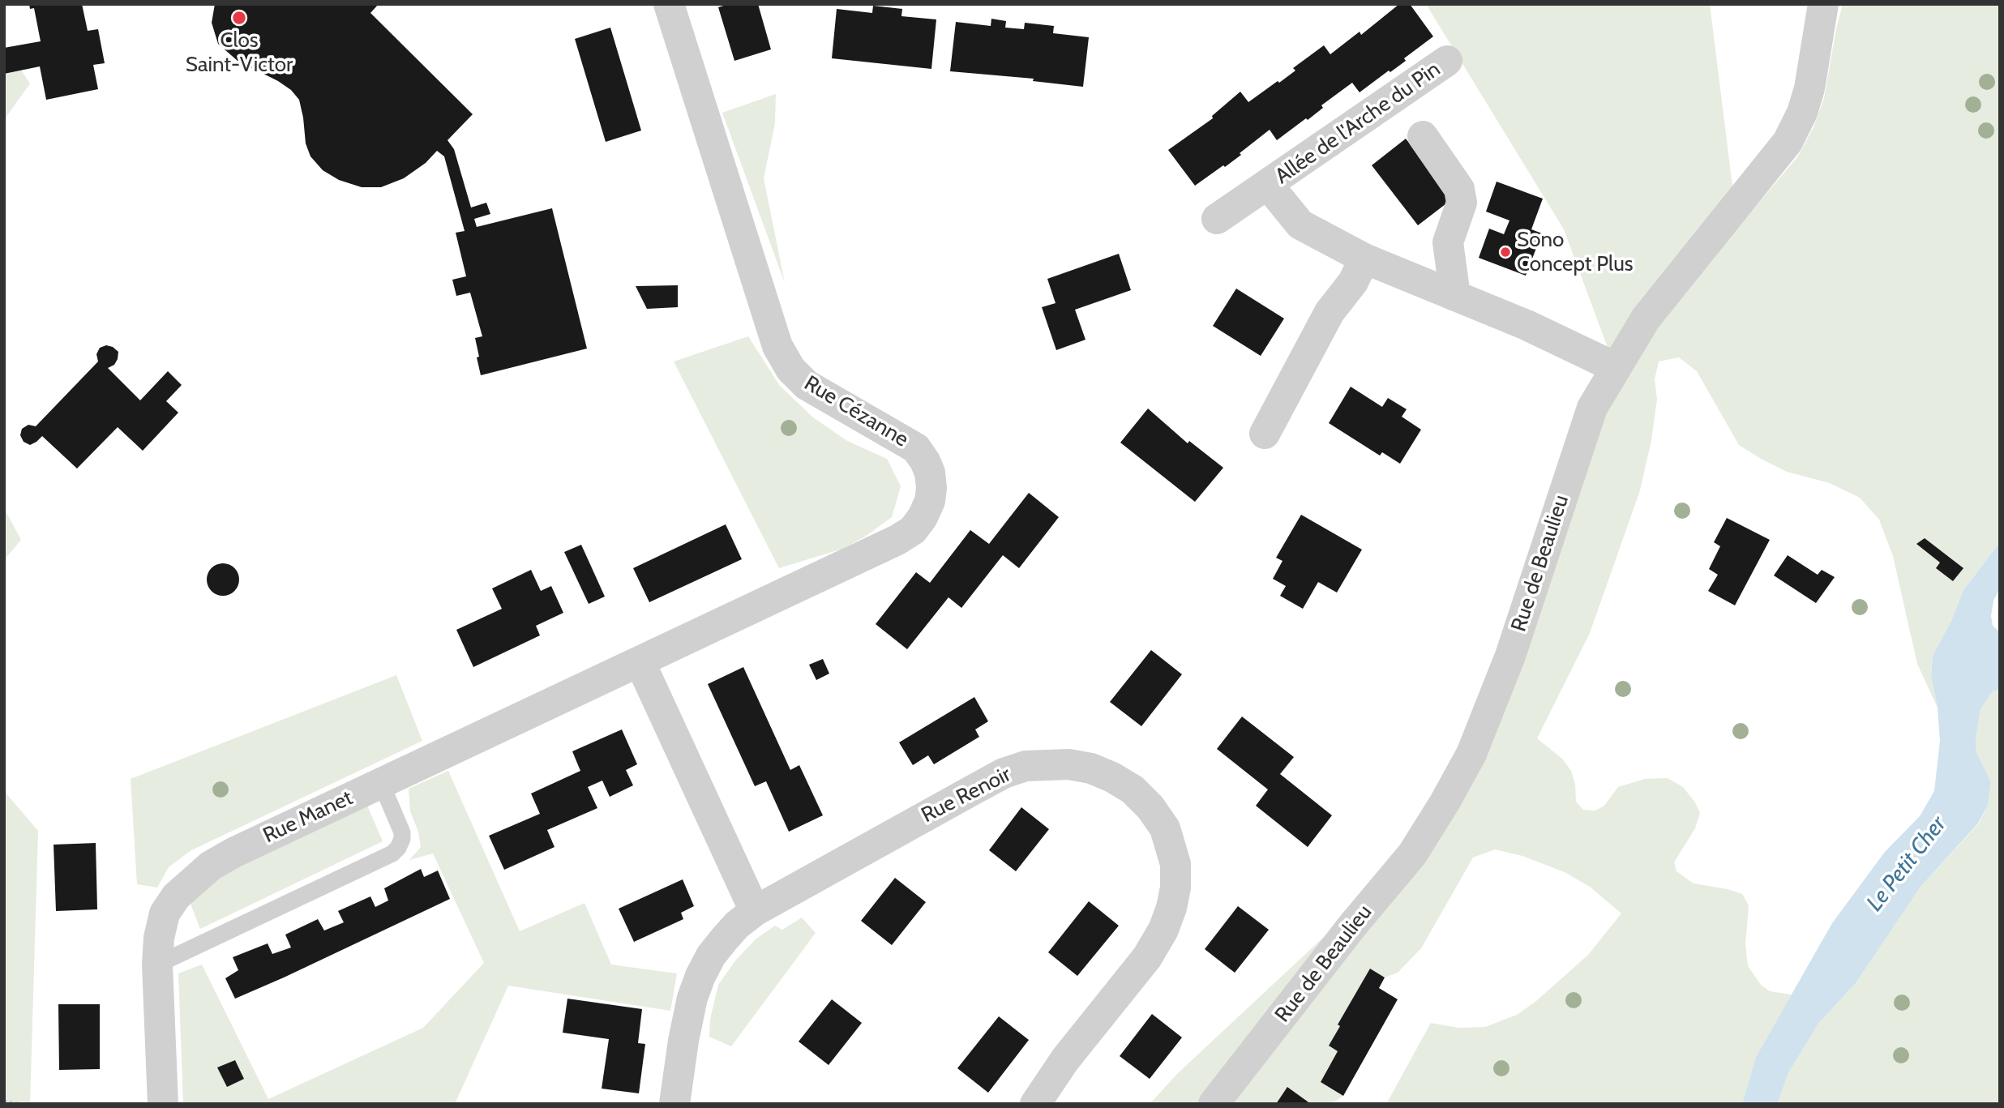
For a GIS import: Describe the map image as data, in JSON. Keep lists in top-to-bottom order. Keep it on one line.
{"streets":{"street":["Allée de l'Arche du Pin","Rue Cézanne","Rue de Beaulieu","Rue Renoir","Rue Manet"]},"crossings":[["Allée de l'Arche du Pin","Rue de Beaulieu"],["Rue Cézanne","Rue Manet"]],"water":["Le Petit Cher"],"places":["Clos Saint-Victor","Sono Concept Plus"]}
